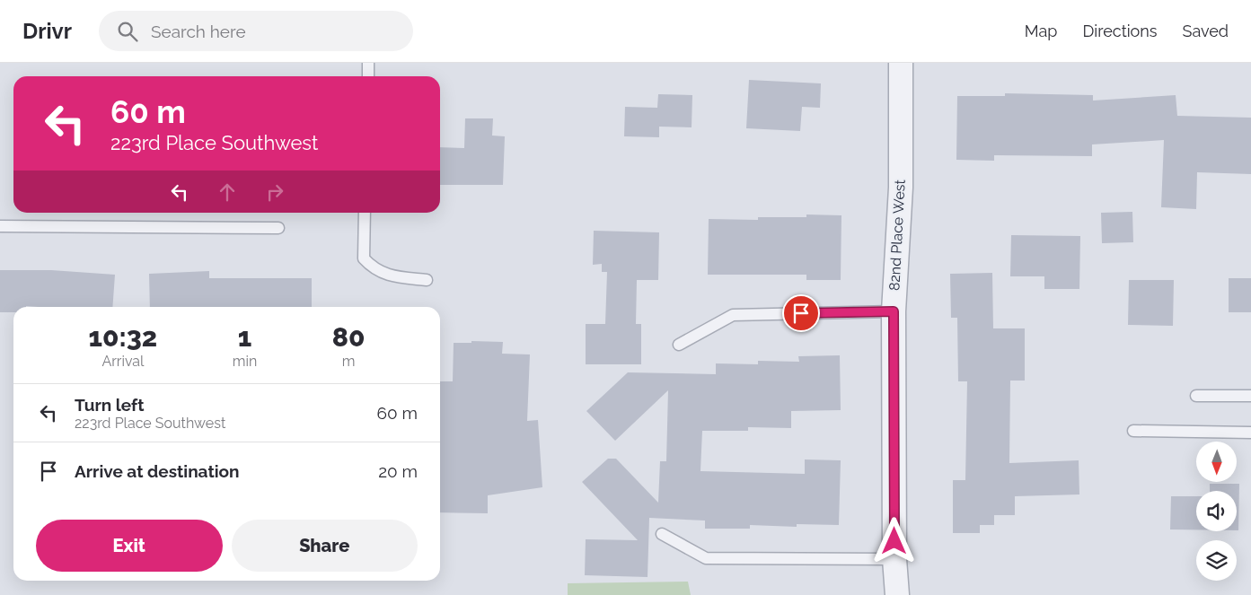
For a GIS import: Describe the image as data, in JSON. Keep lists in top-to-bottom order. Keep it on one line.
{"streets":{"street":["82nd Place West"]},"north":"bottom","page":{"header":"Drivr","search":"Search here","nav":["Map","Directions","Saved"],"turn":["60 m","223rd Place Southwest"],"eta":["10:32","Arrival","1","min","80","m"],"list":[{"name":"Turn left","note":"223rd Place Southwest","value":"60 m"},{"name":"Arrive at destination","value":"20 m"}],"buttons":["Exit","Share"]}}
